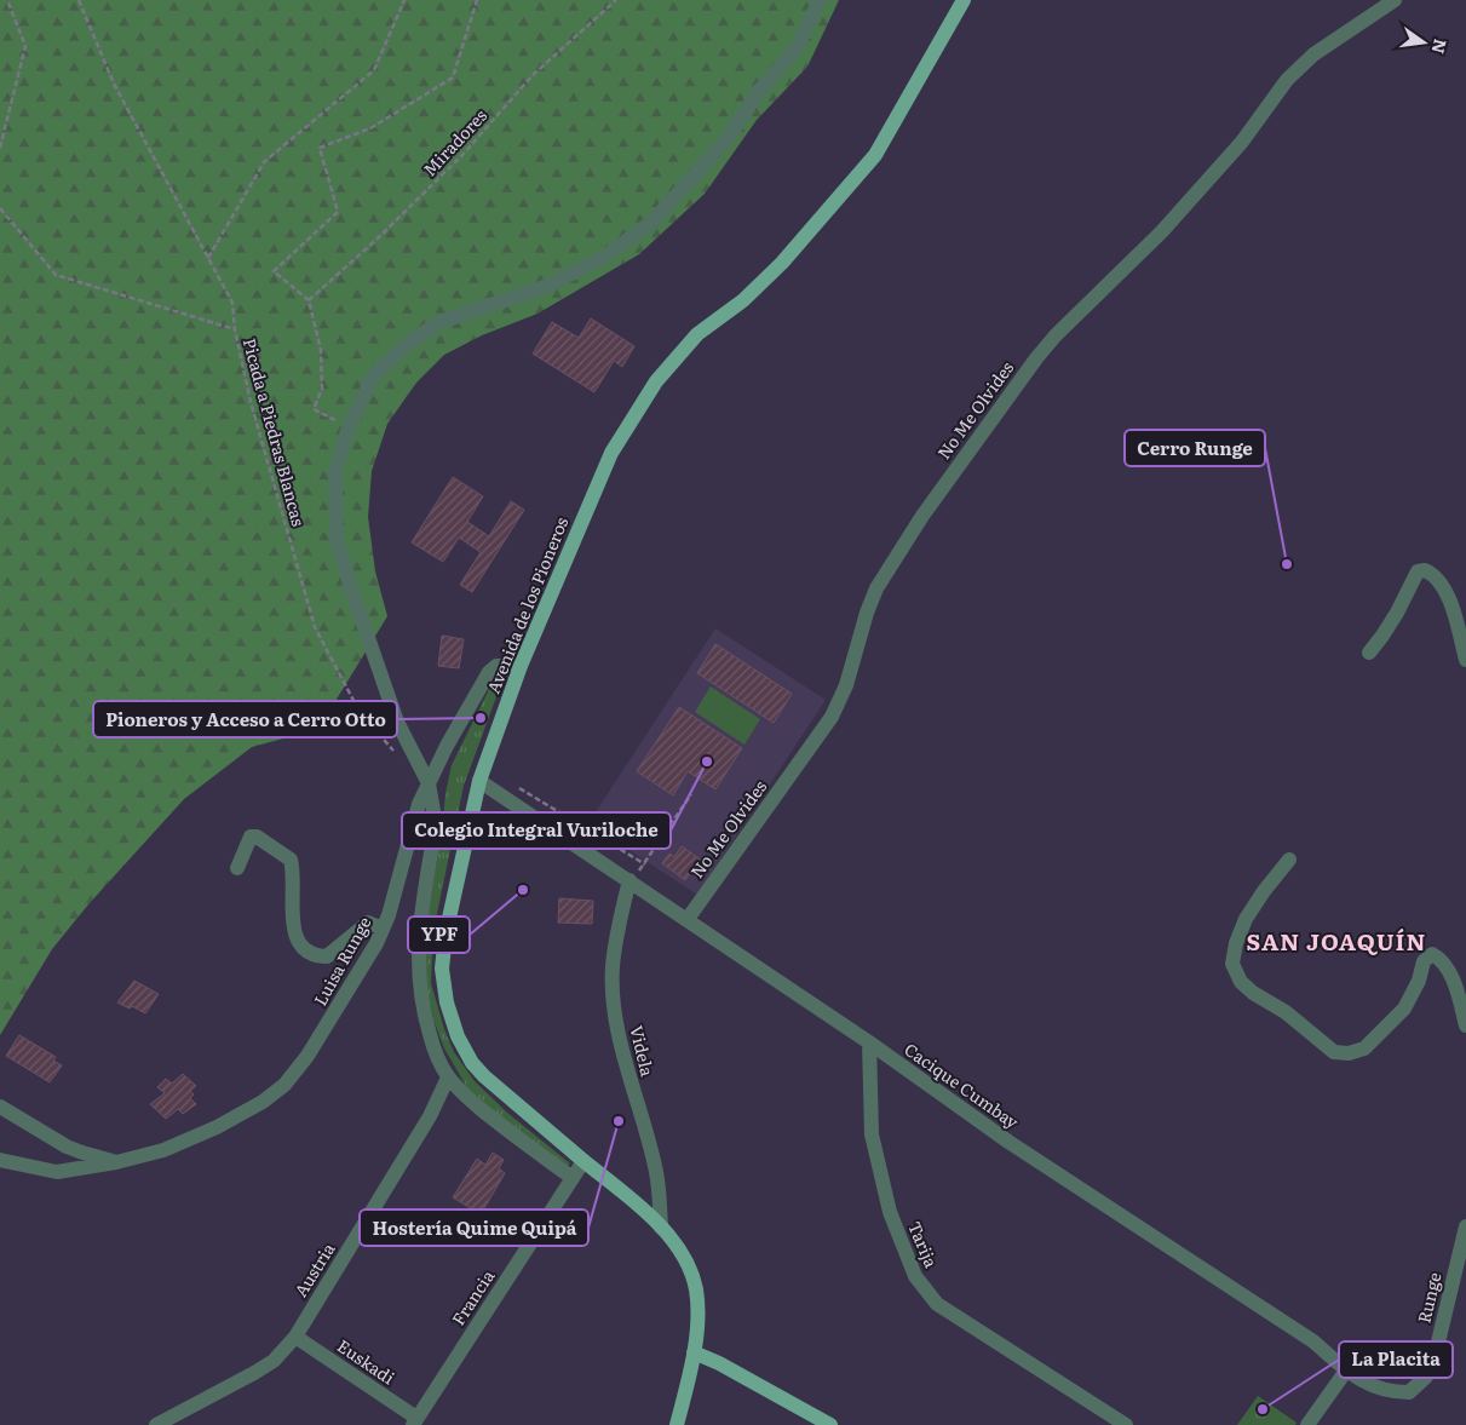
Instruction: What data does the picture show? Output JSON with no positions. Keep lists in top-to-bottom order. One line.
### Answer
{"streets":{"main road":["Avenida de los Pioneros"],"street":["No Me Olvides","Luisa Runge","Videla","Cacique Cumbay","Tarija","Austria","Francia","Runge","Euskadi"],"path":["Miradores","Picada a Piedras Blancas"]},"crossings":[["No Me Olvides","Cacique Cumbay"],["Avenida de los Pioneros","Luisa Runge"],["Avenida de los Pioneros","Videla"],["Avenida de los Pioneros","Cacique Cumbay"],["Avenida de los Pioneros","Francia"],["Videla","Cacique Cumbay"],["Cacique Cumbay","Tarija"],["Cacique Cumbay","Runge"],["Austria","Euskadi"],["Francia","Euskadi"]],"districts":["SAN JOAQUÍN"],"places":["Cerro Runge","Pioneros y Acceso a Cerro Otto","Colegio Integral Vuriloche","YPF","Hostería Quime Quipá","La Placita"],"north":"right"}
